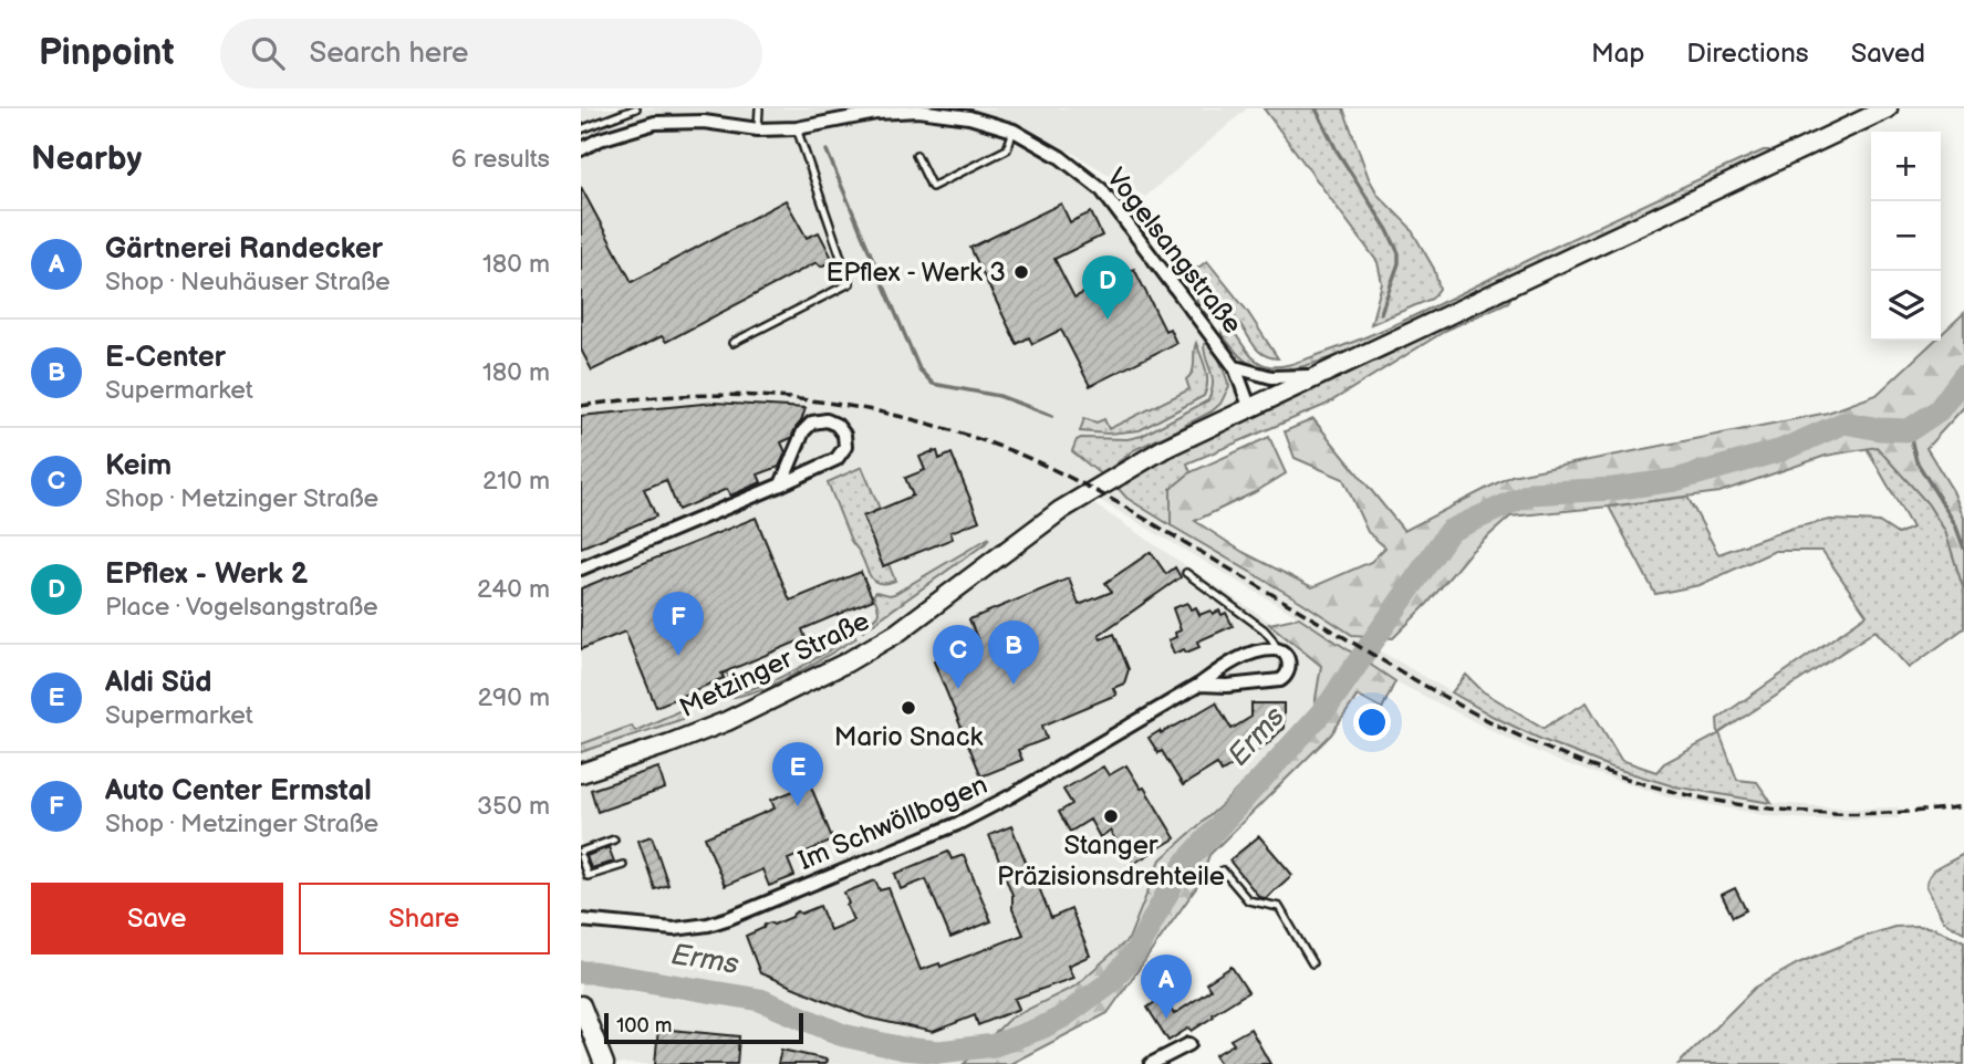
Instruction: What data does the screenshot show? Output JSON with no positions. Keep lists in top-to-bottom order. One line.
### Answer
{"streets":{"street":["Vogelsangstraße","Metzinger Straße","Im Schwöllbogen"]},"crossings":[["Vogelsangstraße","Metzinger Straße"]],"water":["Erms"],"places":["EPflex - Werk 3","Mario Snack","Stanger Präzisionsdrehteile"],"scale_bar":"100 m","page":{"header":"Pinpoint","search":"Search here","nav":["Map","Directions","Saved"],"heading":["Nearby","6 results"],"map_buttons":["+","−"],"list":[{"mark":"A","name":"Gärtnerei Randecker","note":"Shop · Neuhäuser Straße","value":"180 m"},{"mark":"B","name":"E-Center","note":"Supermarket","value":"180 m"},{"mark":"C","name":"Keim","note":"Shop · Metzinger Straße","value":"210 m"},{"mark":"D","name":"EPflex - Werk 2","note":"Place · Vogelsangstraße","value":"240 m"},{"mark":"E","name":"Aldi Süd","note":"Supermarket","value":"290 m"},{"mark":"F","name":"Auto Center Ermstal","note":"Shop · Metzinger Straße","value":"350 m"}],"pins":["D","F","B","C","E","A"],"buttons":["Save","Share"],"scale":"100 m"}}
